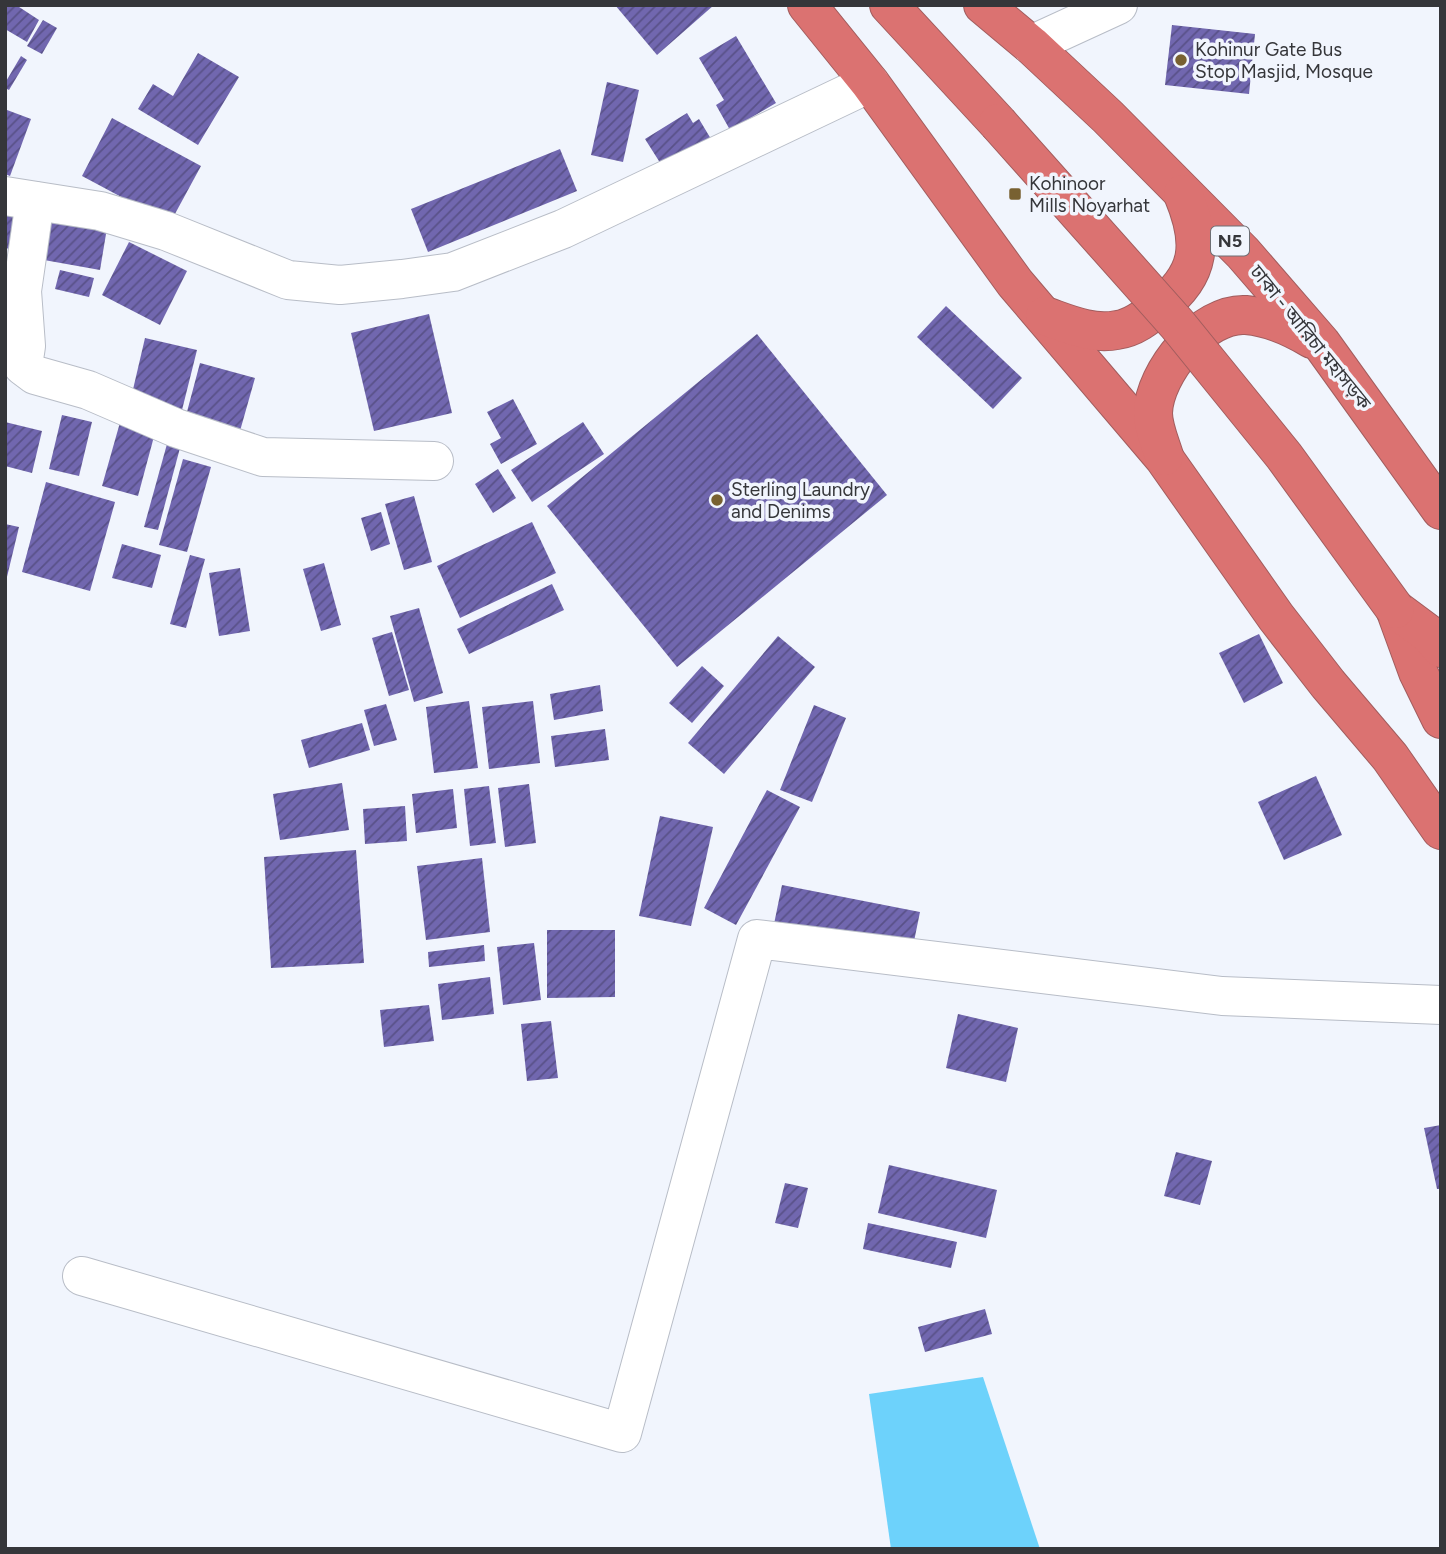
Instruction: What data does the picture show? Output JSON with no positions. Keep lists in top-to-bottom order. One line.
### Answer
{"streets":{"highway":["N5","ঢাকা - আরিচা মহাসড়ক"]},"places":{"other":["Kohinur Gate Bus Stop Masjid, Mosque","Sterling Laundry and Denims"],"transit":["Kohinoor Mills Noyarhat"]}}
